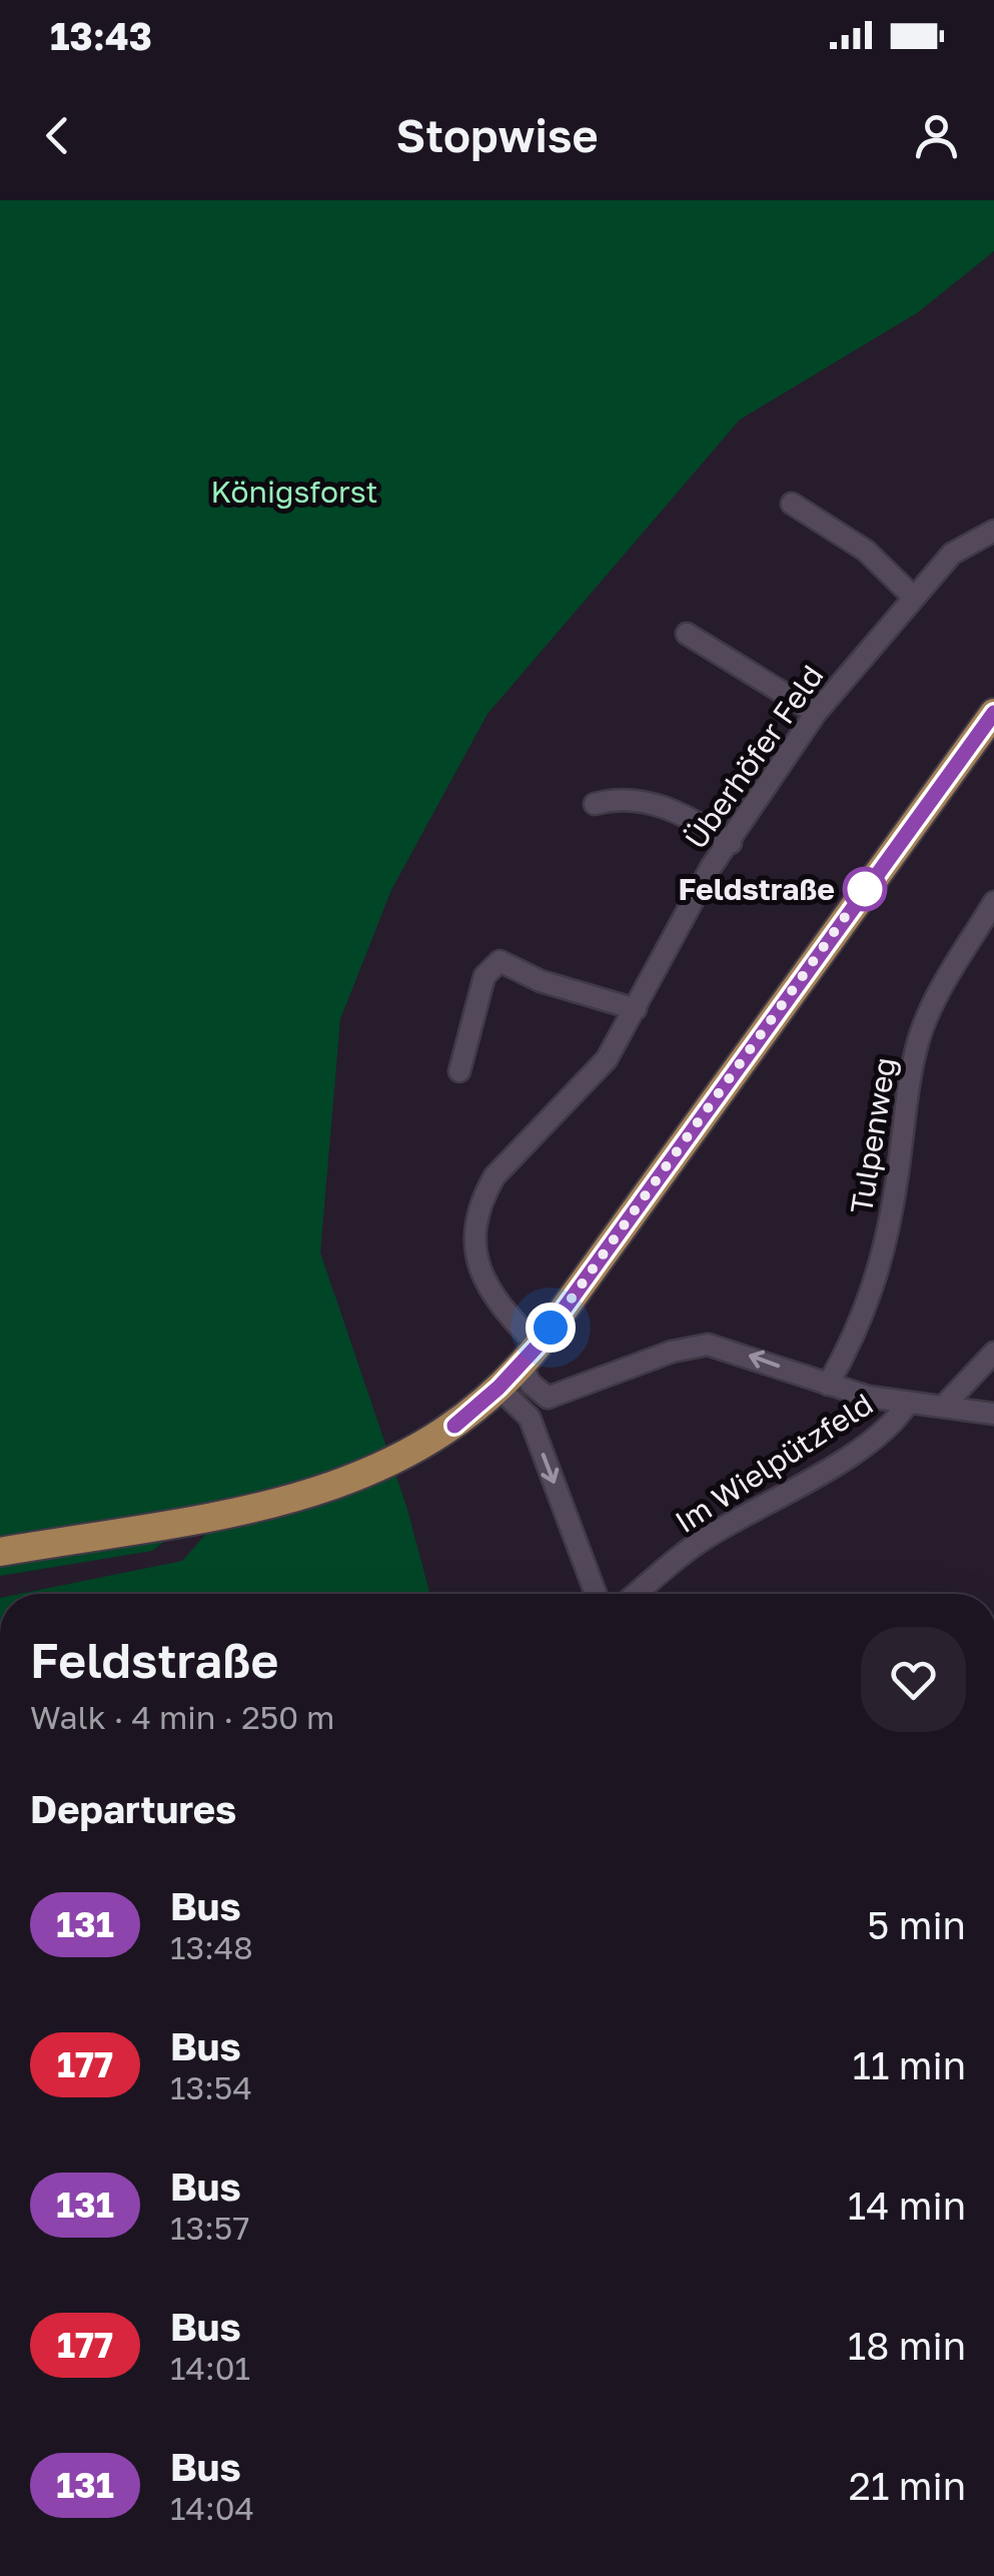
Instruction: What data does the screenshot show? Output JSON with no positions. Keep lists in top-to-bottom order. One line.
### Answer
{"streets":{"street":["Überhöfer Feld","Tulpenweg","Im Wielpützfeld"]},"parks":["Königsforst"],"places":["Feldstraße"],"lines":["bus line 131"],"page":{"status":"13:43","header":"Stopwise","heading":[["Feldstraße","Walk · 4 min · 250 m"],"Departures"],"list":[{"mark":"131","name":"Bus","note":"13:48","value":"5 min"},{"mark":"177","name":"Bus","note":"13:54","value":"11 min"},{"mark":"131","name":"Bus","note":"13:57","value":"14 min"},{"mark":"177","name":"Bus","note":"14:01","value":"18 min"},{"mark":"131","name":"Bus","note":"14:04","value":"21 min"}]}}
